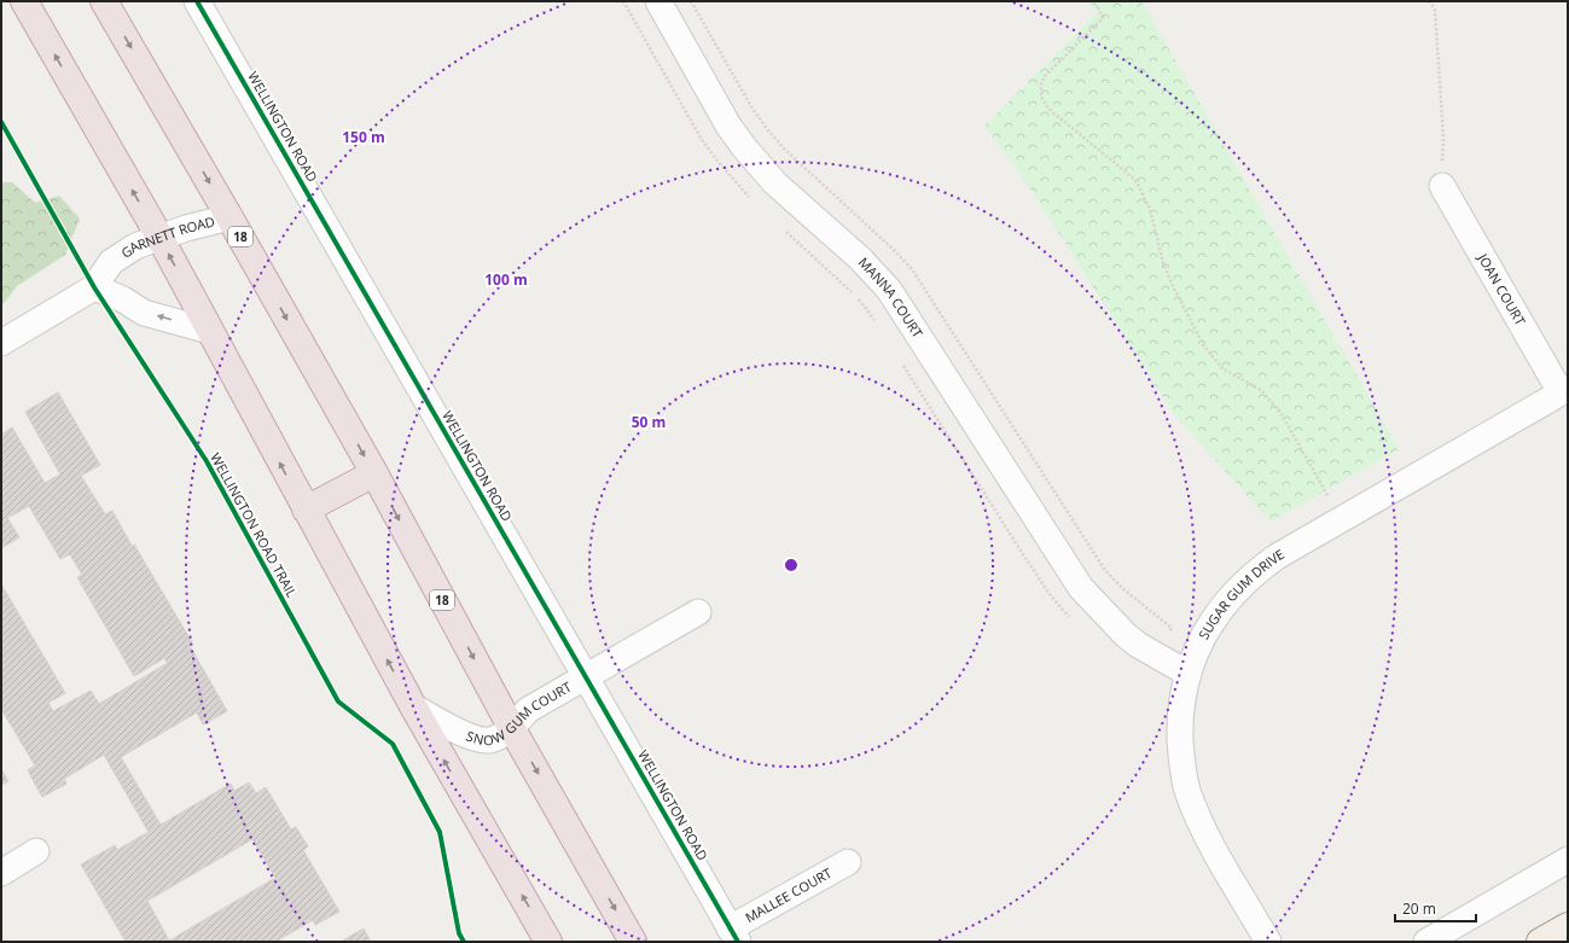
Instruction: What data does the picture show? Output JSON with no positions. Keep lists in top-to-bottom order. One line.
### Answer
{"streets":{"highway":["18"],"street":["WELLINGTON ROAD","GARNETT ROAD","JOAN COURT","MANNA COURT","SUGAR GUM DRIVE","SNOW GUM COURT","MALLEE COURT"],"cycle path":["WELLINGTON ROAD TRAIL"]},"crossings":[["WELLINGTON ROAD","SNOW GUM COURT"],["WELLINGTON ROAD","MALLEE COURT"],["18","GARNETT ROAD"],["18","SNOW GUM COURT"],["JOAN COURT","SUGAR GUM DRIVE"],["MANNA COURT","SUGAR GUM DRIVE"]],"scale_bar":"20 m","rings":["150 m","100 m","50 m"]}
